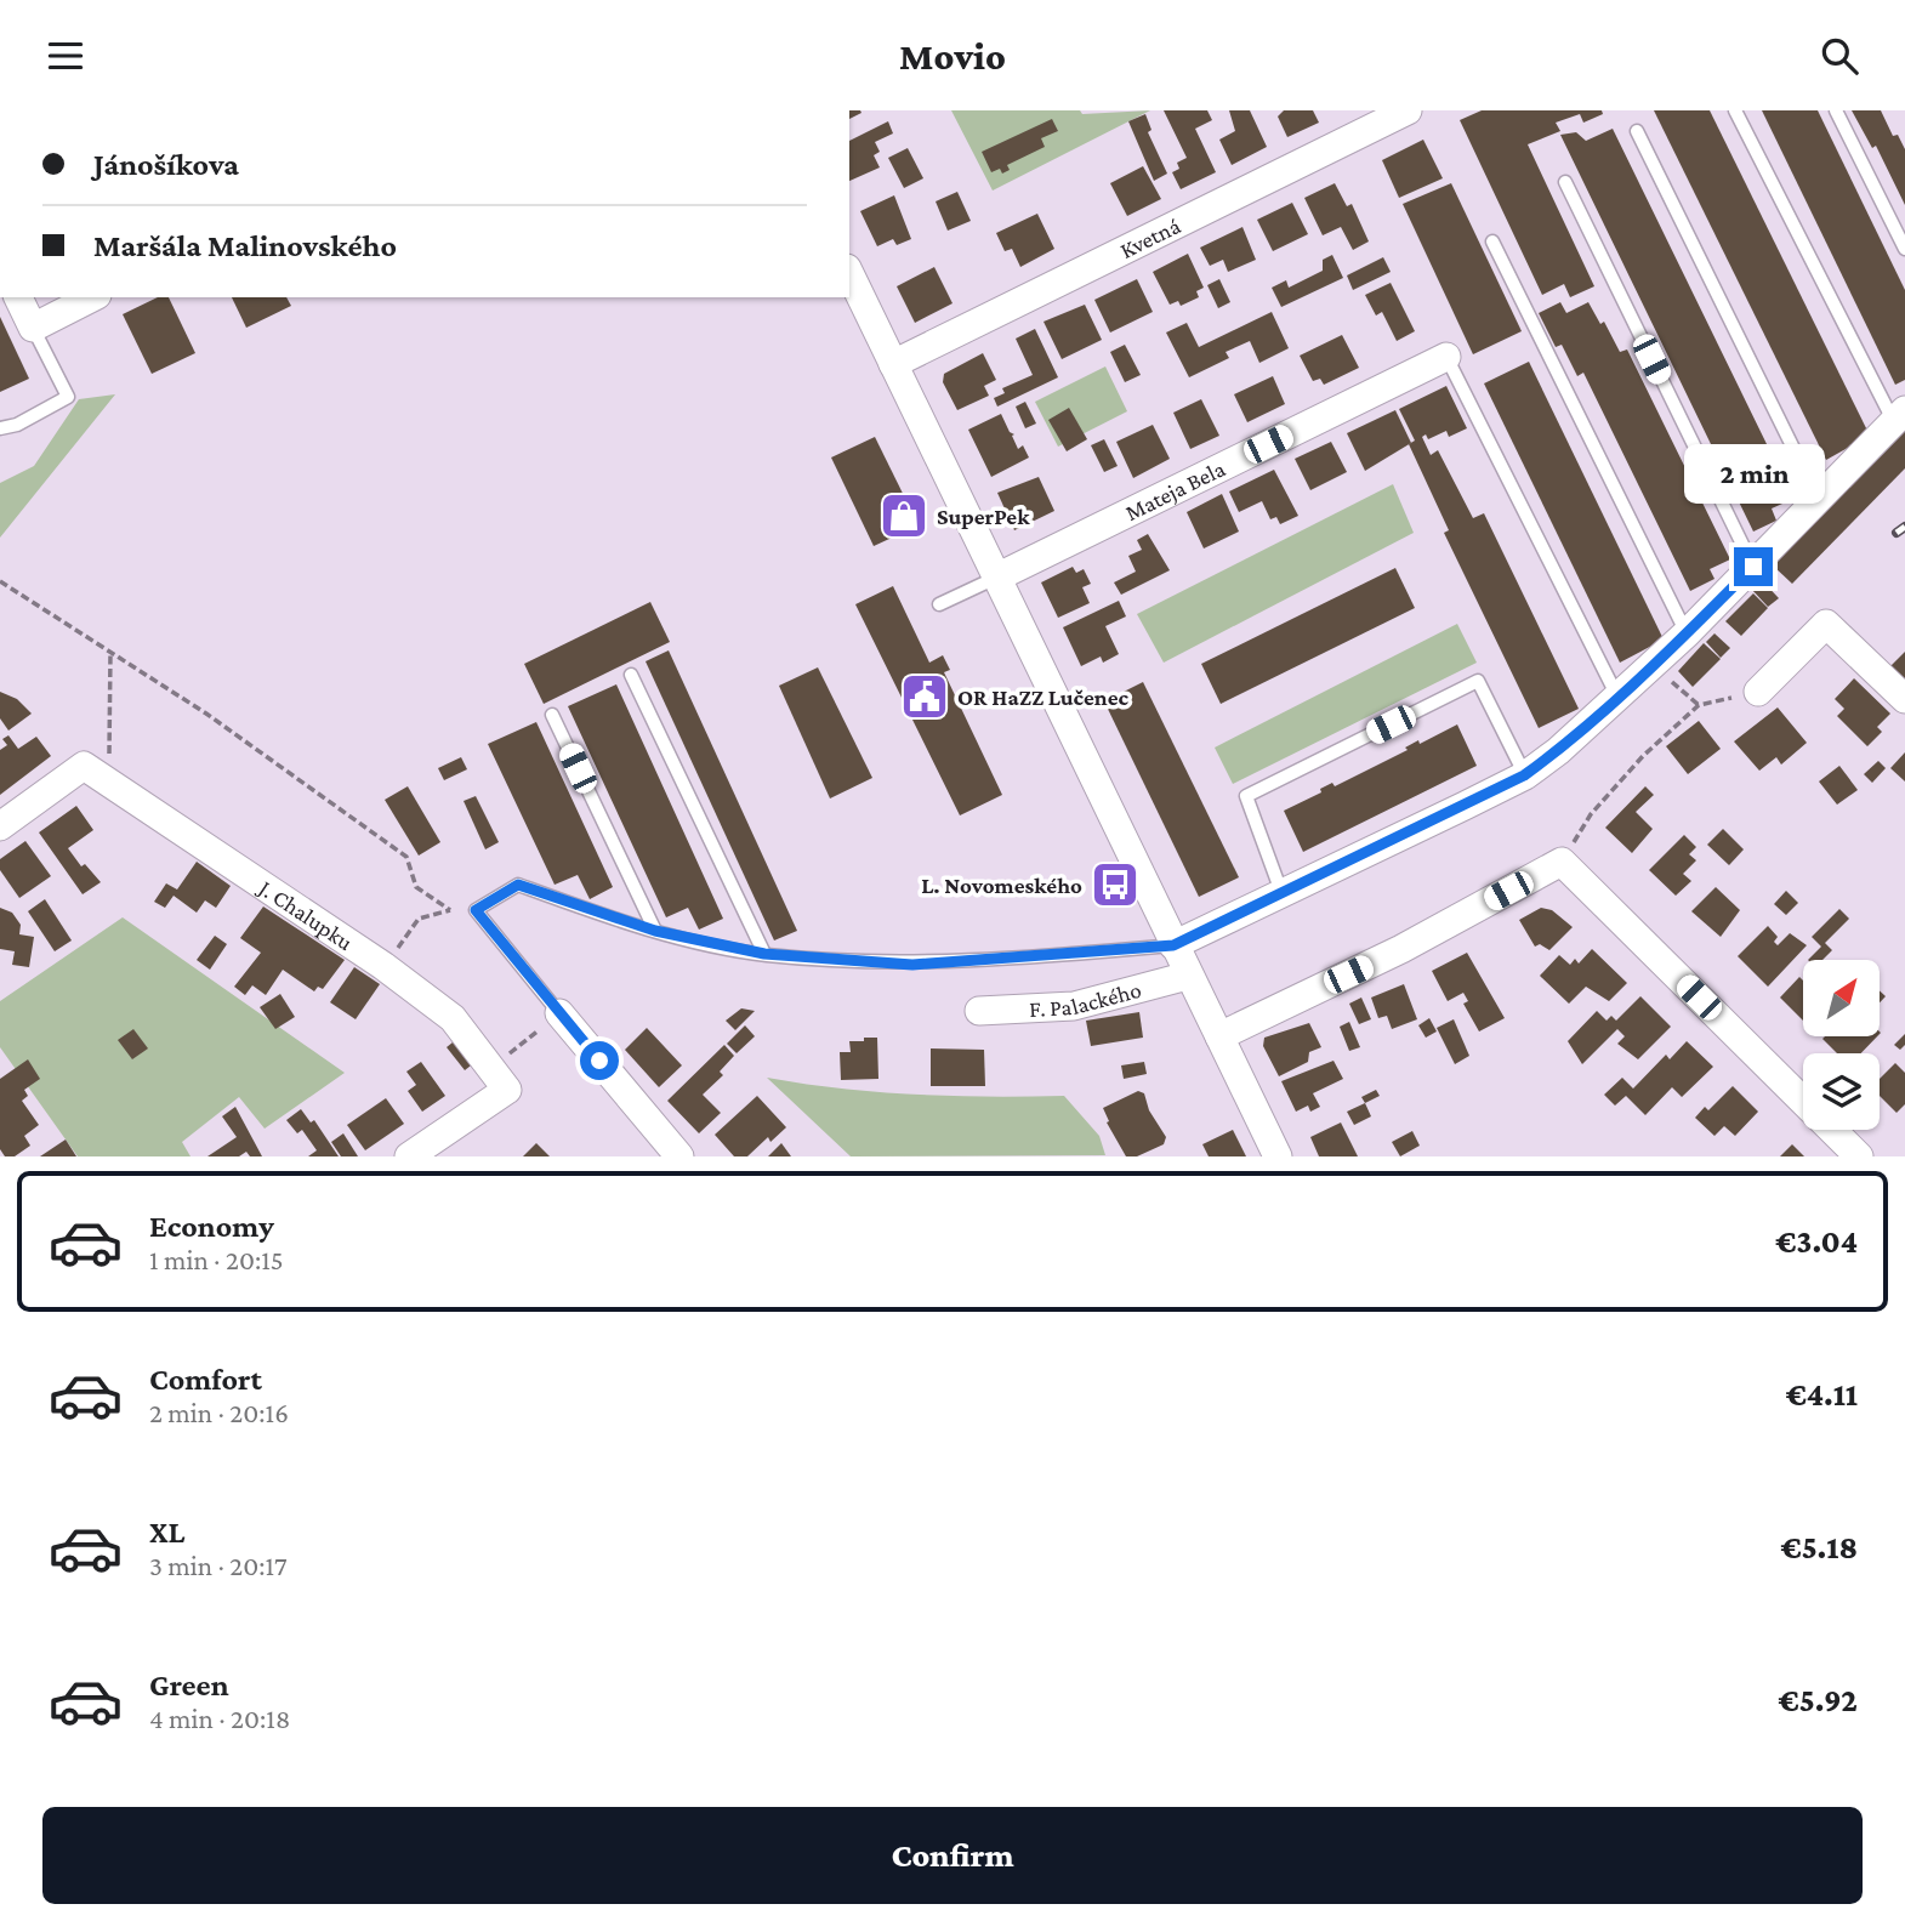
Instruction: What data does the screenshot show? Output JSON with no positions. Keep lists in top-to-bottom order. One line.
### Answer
{"streets":{"street":["Kvetná","Mateja Bela","J. Chalupku","F. Palackého"]},"places":{"shop":["SuperPek"],"public building":["OR HaZZ Lučenec"],"bus stop":["L. Novomeského"]},"north":"top right","page":{"header":"Movio","banner":["Jánošíkova","Maršála Malinovského"],"bubble":"2 min","list":[{"name":"Economy","note":"1 min · 20:15","value":"€3.04"},{"name":"Comfort","note":"2 min · 20:16","value":"€4.11"},{"name":"XL","note":"3 min · 20:17","value":"€5.18"},{"name":"Green","note":"4 min · 20:18","value":"€5.92"}],"buttons":"Confirm"}}
